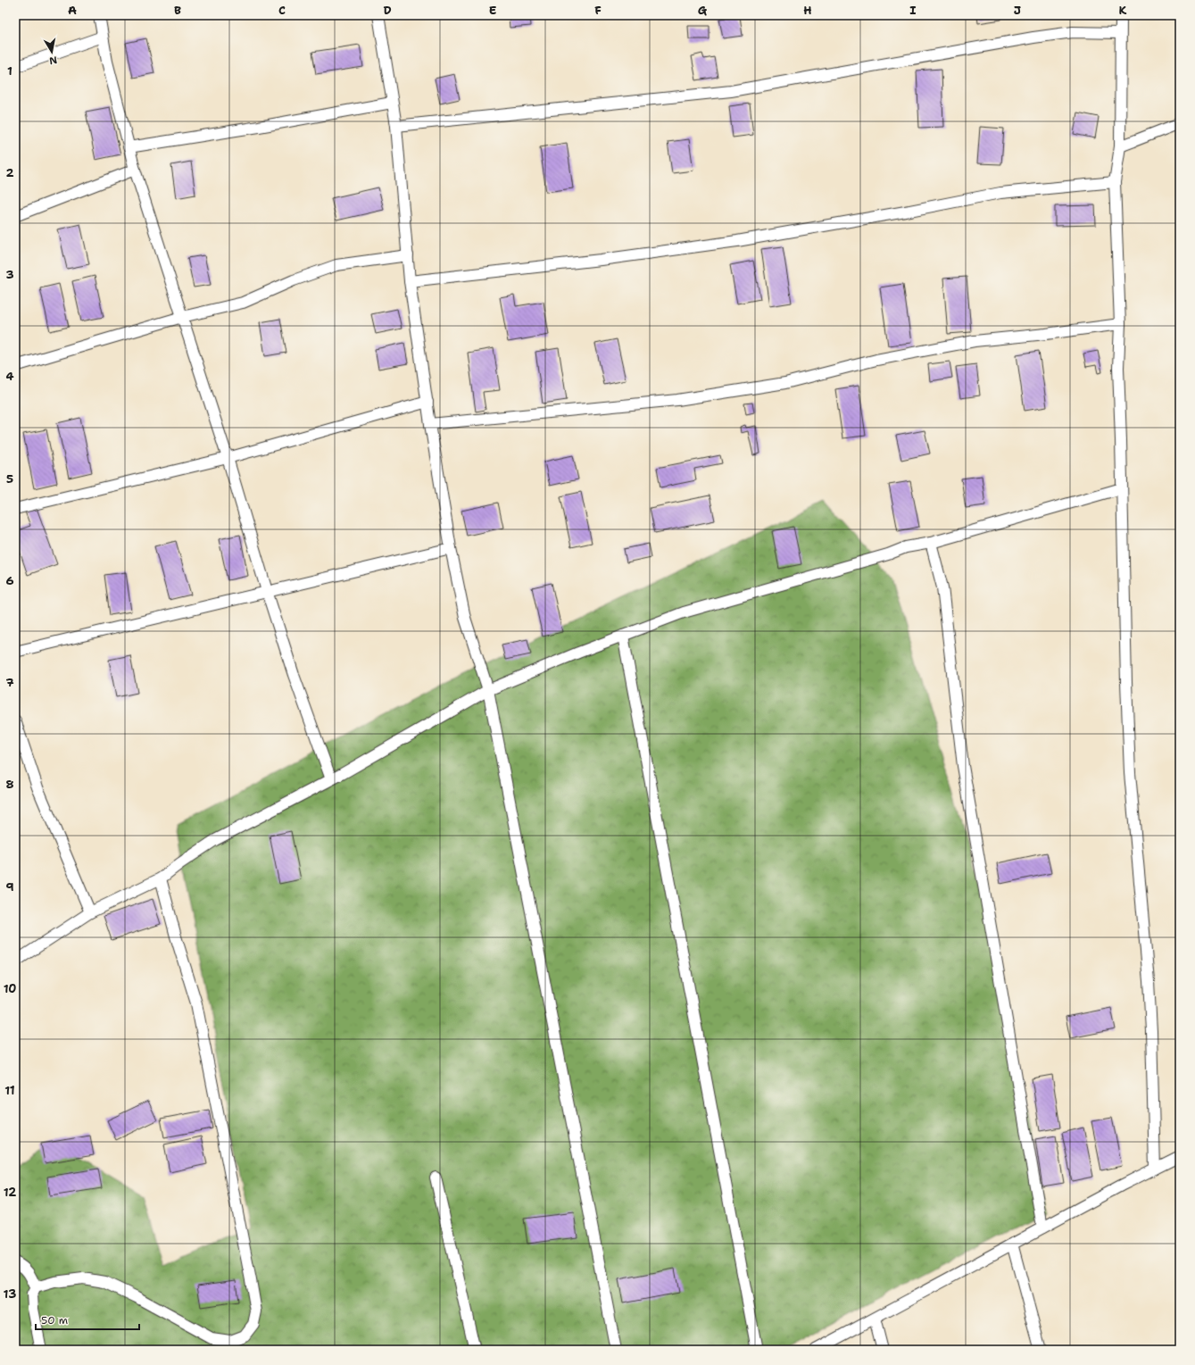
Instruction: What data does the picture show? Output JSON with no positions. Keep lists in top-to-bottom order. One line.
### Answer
{"scale_bar":"50 m","north":"bottom","grid":{"columns":["A","B","C","D","E","F","G","H","I","J","K"],"rows":["1","2","3","4","5","6","7","8","9","10","11","12","13"]}}
